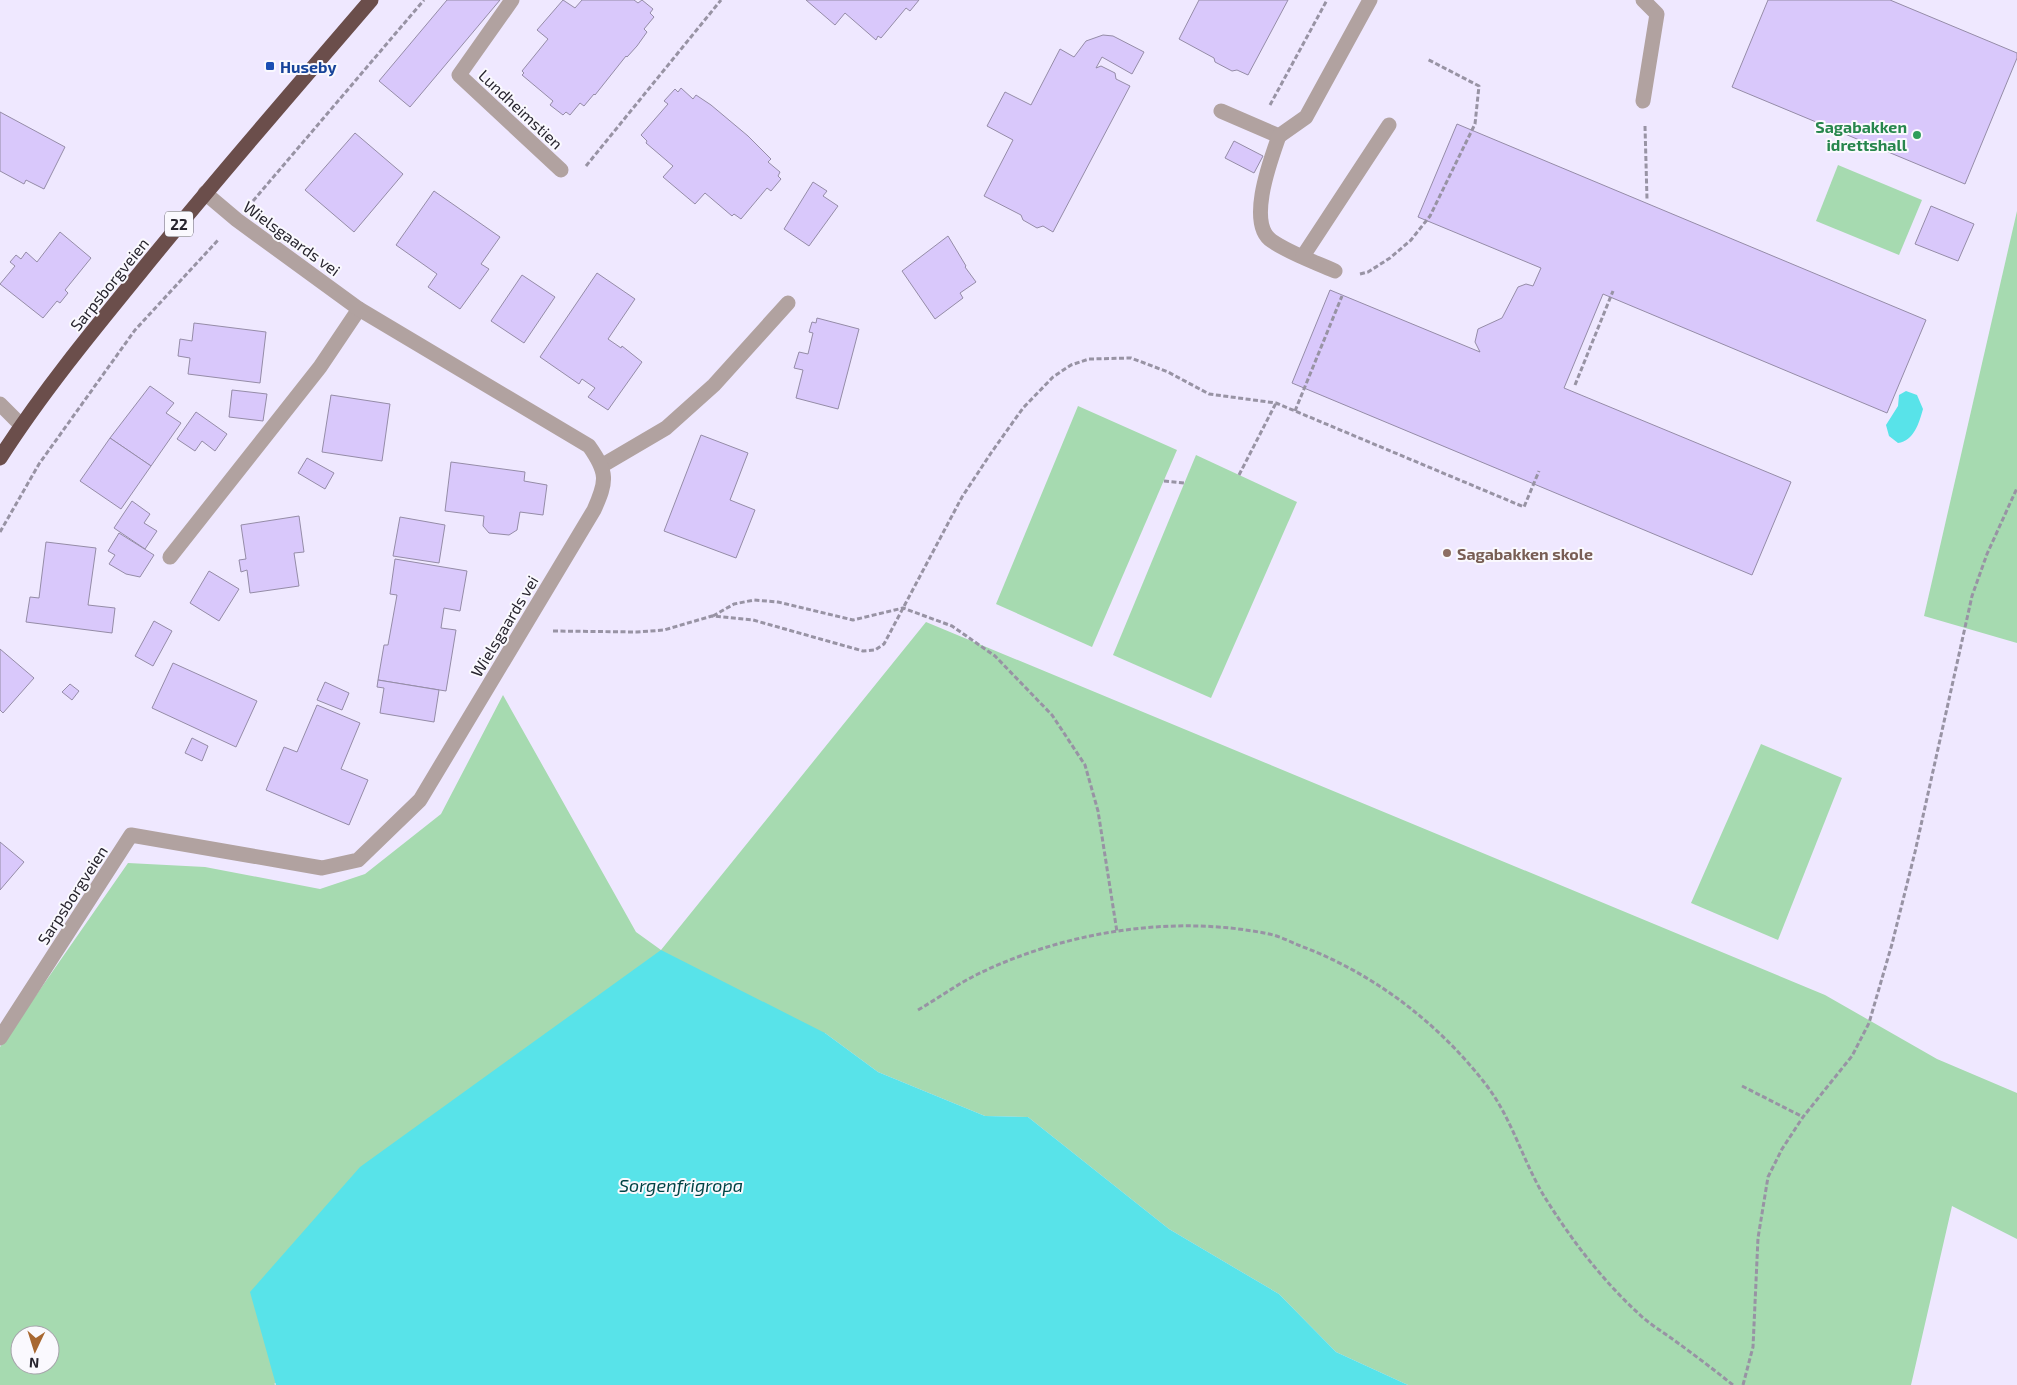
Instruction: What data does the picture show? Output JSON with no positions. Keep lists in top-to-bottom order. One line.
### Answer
{"streets":{"highway":["22","Sarpsborgveien"],"street":["Lundheimstien","Wielsgaards vei"]},"crossings":[["Wielsgaards vei","Sarpsborgveien"]],"water":["Sorgenfrigropa"],"places":{"transit":["Huseby"],"other":["Sagabakken idrettshall","Sagabakken skole"]},"north":"bottom"}
